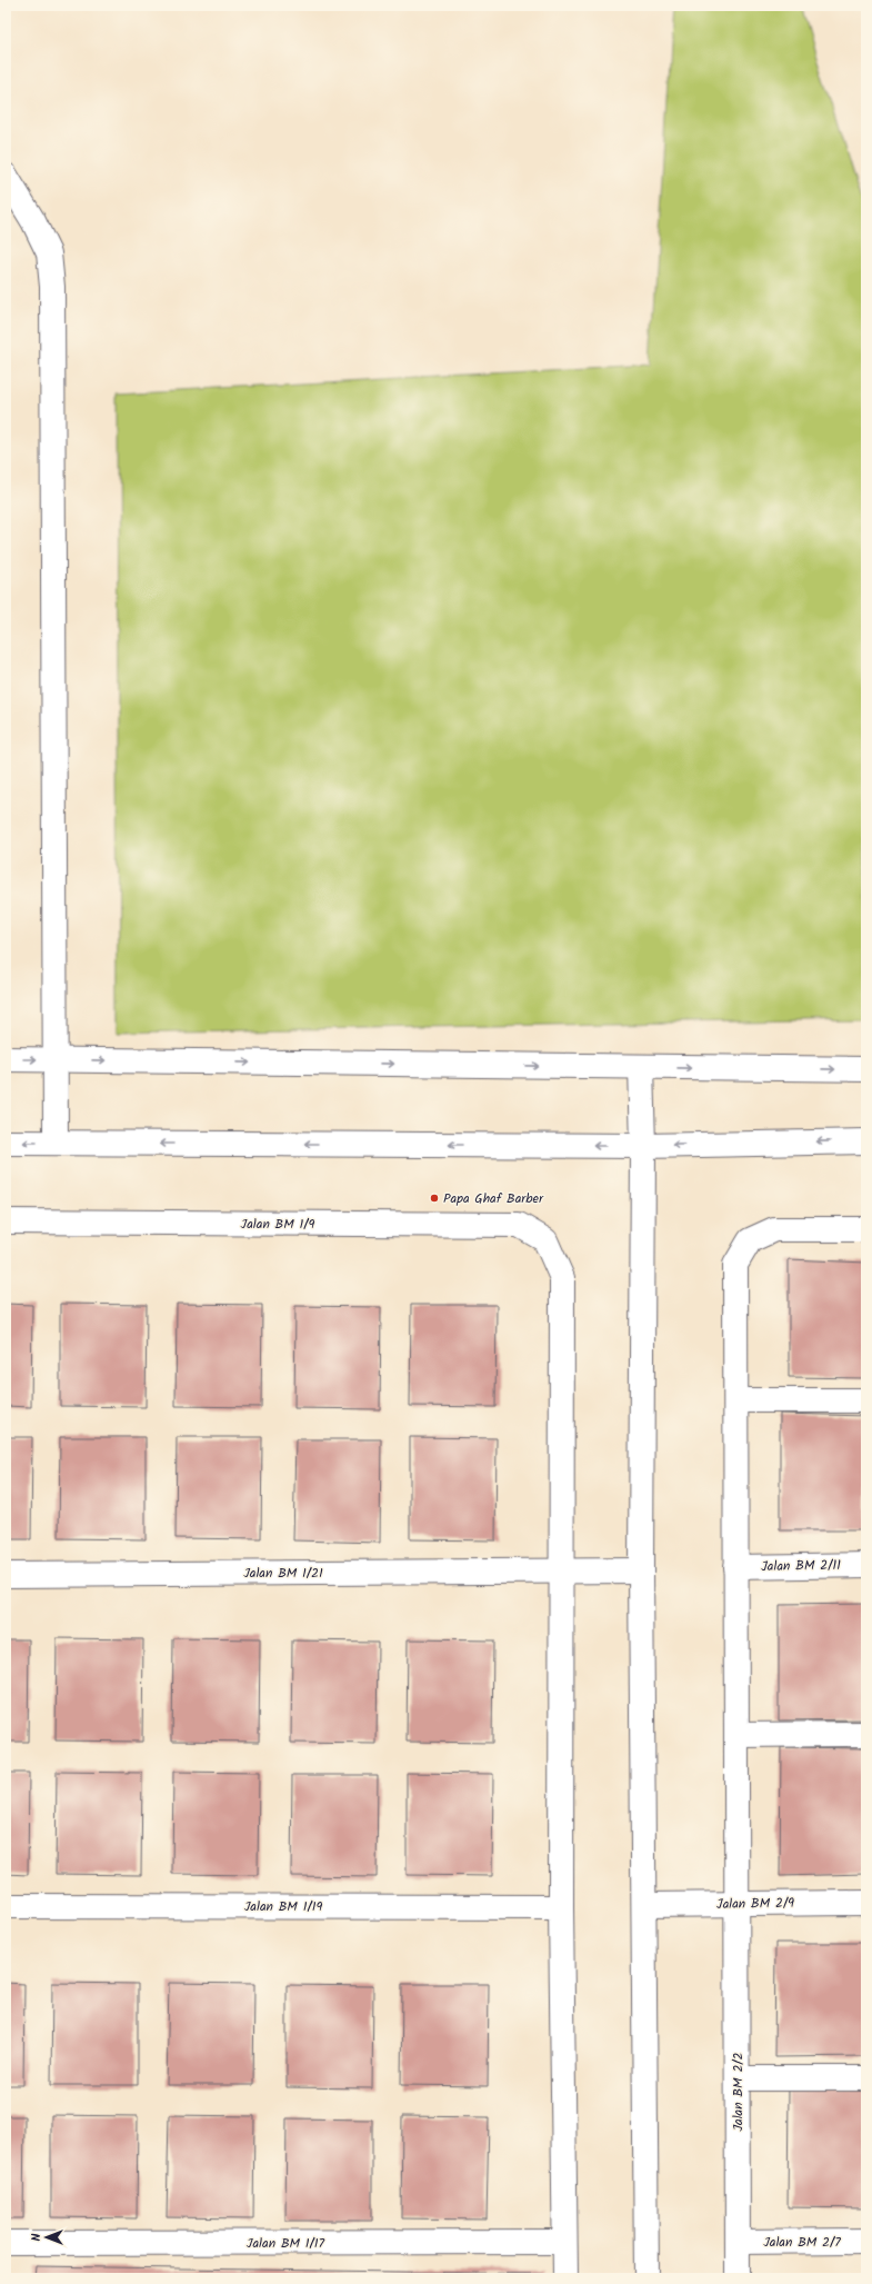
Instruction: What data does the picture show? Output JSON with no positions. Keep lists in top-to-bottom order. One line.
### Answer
{"streets":{"street":["Jalan BM 1/9","Jalan BM 2/11","Jalan BM 1/21","Jalan BM 2/9","Jalan BM 1/19","Jalan BM 2/2","Jalan BM 2/7","Jalan BM 1/17"]},"crossings":[["Jalan BM 1/9","Jalan BM 1/21"],["Jalan BM 2/11","Jalan BM 2/2"],["Jalan BM 2/9","Jalan BM 2/2"],["Jalan BM 2/2","Jalan BM 2/7"]],"places":["Papa Ghaf Barber"],"north":"left"}
